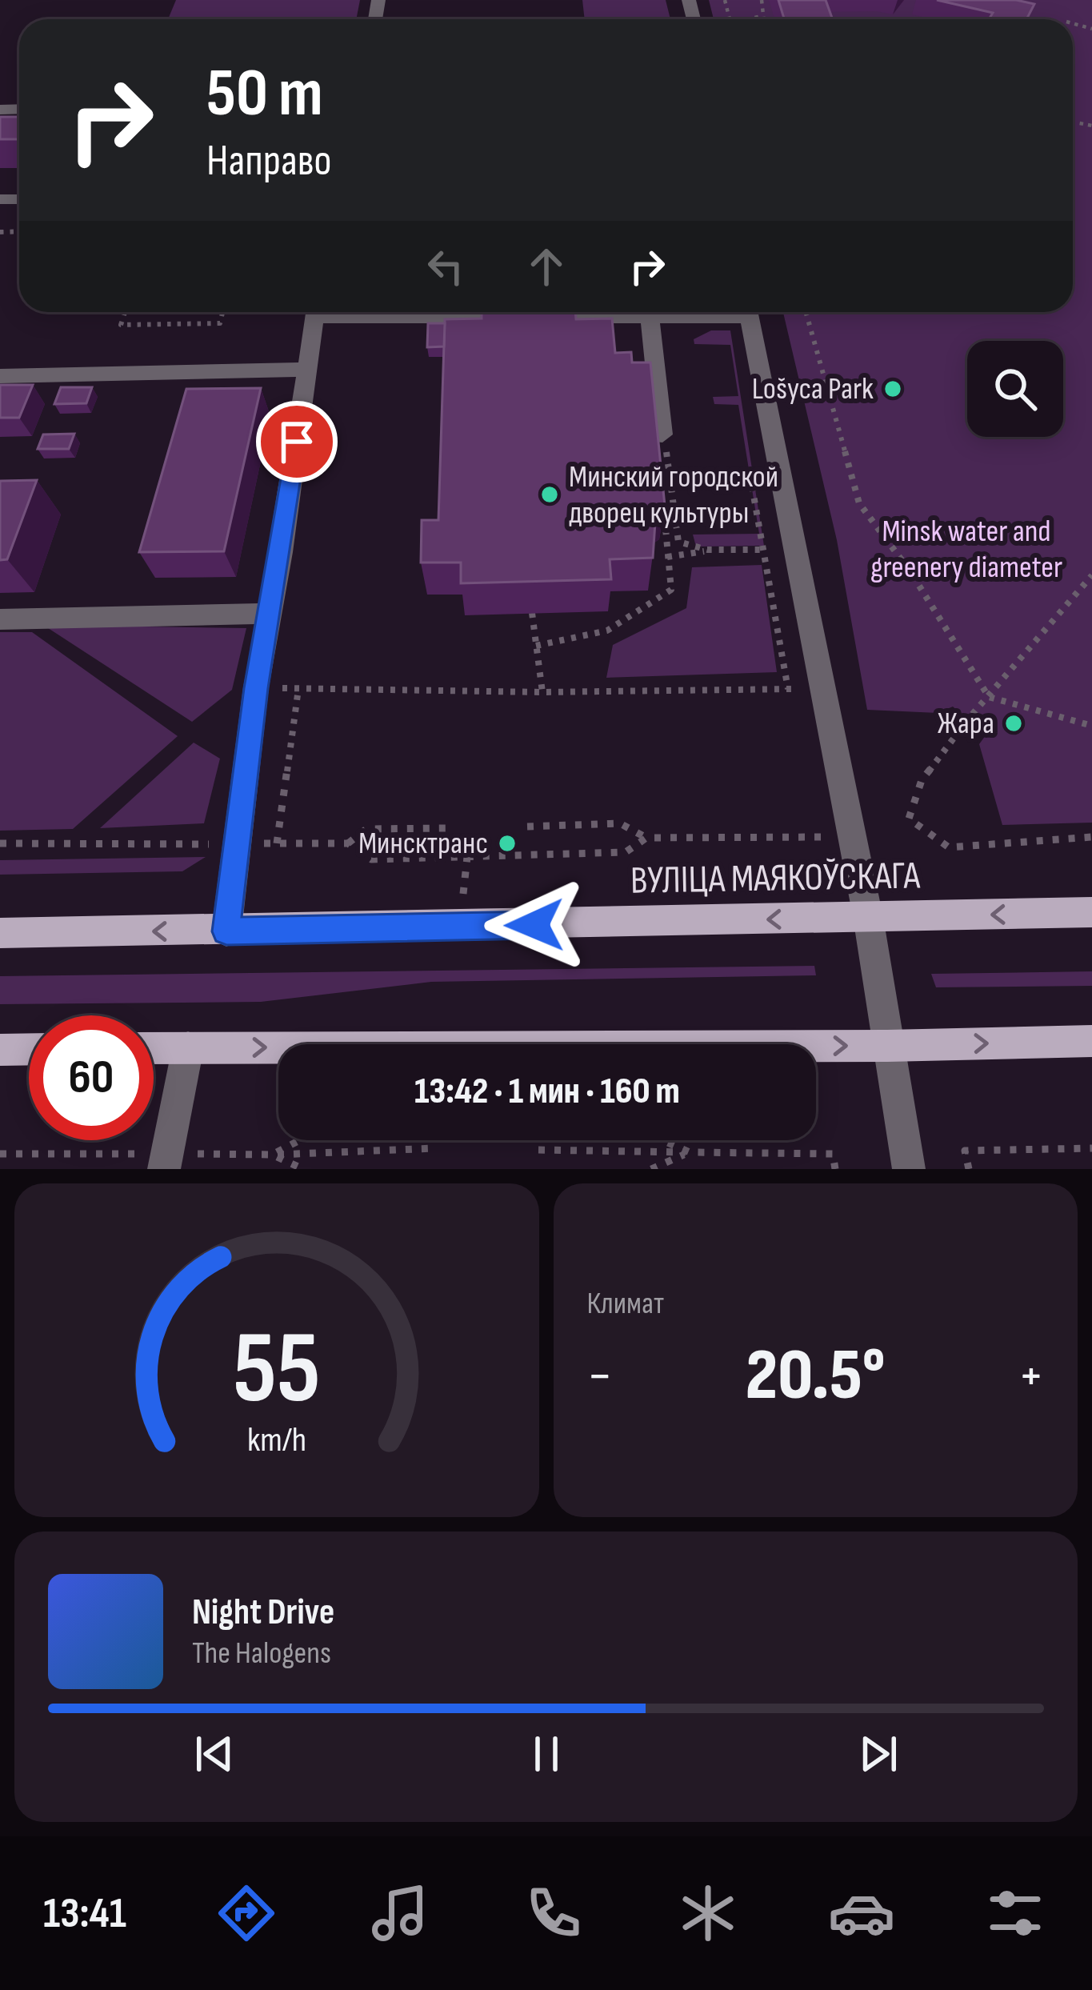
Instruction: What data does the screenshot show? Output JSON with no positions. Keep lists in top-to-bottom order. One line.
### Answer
{"streets":{"main road":["ВУЛІЦА МАЯКОЎСКАГА"]},"parks":["Minsk water and greenery diameter"],"places":["Lošyca Park","Минский городской дворец культуры","Жара","Минсктранс"],"page":{"turn":["50 m","Направо"],"limit":"60","trip":"13:42 · 1 мин · 160 m","tile":"Климат","heat":["−","20.5°","+"],"song":["Night Drive","The Halogens"],"tabs":"13:41","gauge":["55","km/h"]}}
